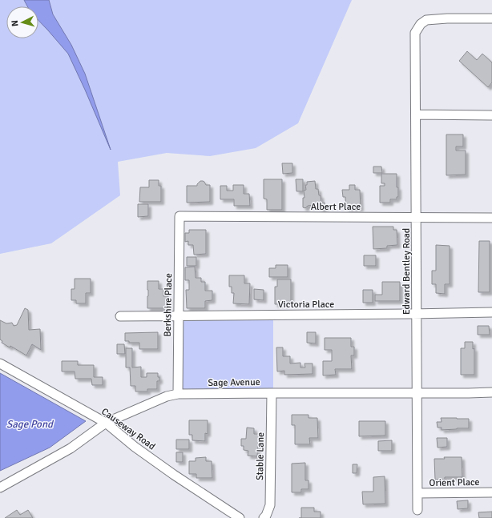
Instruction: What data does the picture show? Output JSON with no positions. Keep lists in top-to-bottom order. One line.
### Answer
{"streets":{"street":["Albert Place","Edward Bentley Road","Victoria Place","Berkshire Place","Sage Avenue","Causeway Road","Stable Lane","Orient Place"]},"crossings":[["Albert Place","Edward Bentley Road"],["Albert Place","Berkshire Place"],["Edward Bentley Road","Victoria Place"],["Edward Bentley Road","Sage Avenue"],["Edward Bentley Road","Orient Place"],["Victoria Place","Berkshire Place"],["Berkshire Place","Sage Avenue"],["Sage Avenue","Causeway Road"],["Sage Avenue","Stable Lane"]],"water":["Sage Pond"],"north":"left"}
